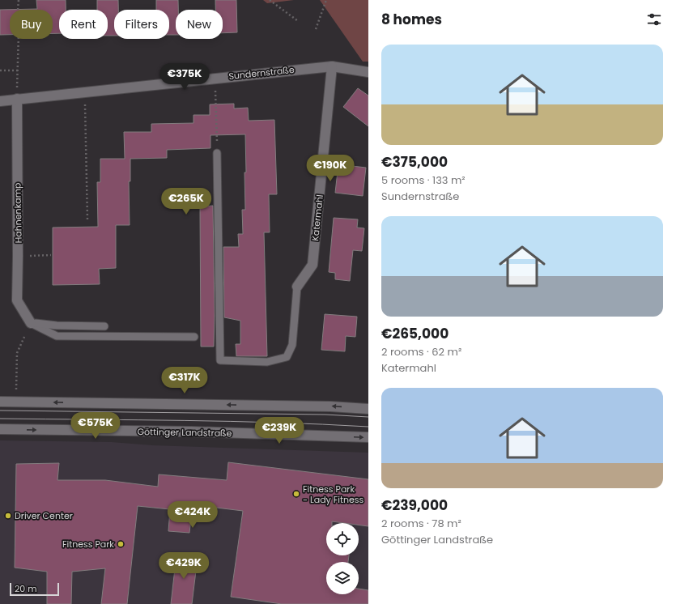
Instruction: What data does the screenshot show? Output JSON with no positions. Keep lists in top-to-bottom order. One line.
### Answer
{"streets":{"street":["Sundernstraße","Hahnenkamp","Katermahl","Göttinger Landstraße"]},"crossings":[["Sundernstraße","Hahnenkamp"],["Sundernstraße","Katermahl"]],"places":["Fitness Park - Lady Fitness","Driver Center","Fitness Park"],"scale_bar":"20 m","page":{"heading":"8 homes","chip":["Buy","Rent","Filters","New"],"list":[{"name":"€375,000","note":"5 rooms · 133 m² · Sundernstraße"},{"name":"€265,000","note":"2 rooms · 62 m² · Katermahl"},{"name":"€239,000","note":"2 rooms · 78 m² · Göttinger Landstraße"}],"price":["€375K","€190K","€265K","€317K","€575K","€239K","€424K","€429K"],"scale":"20 m"}}
